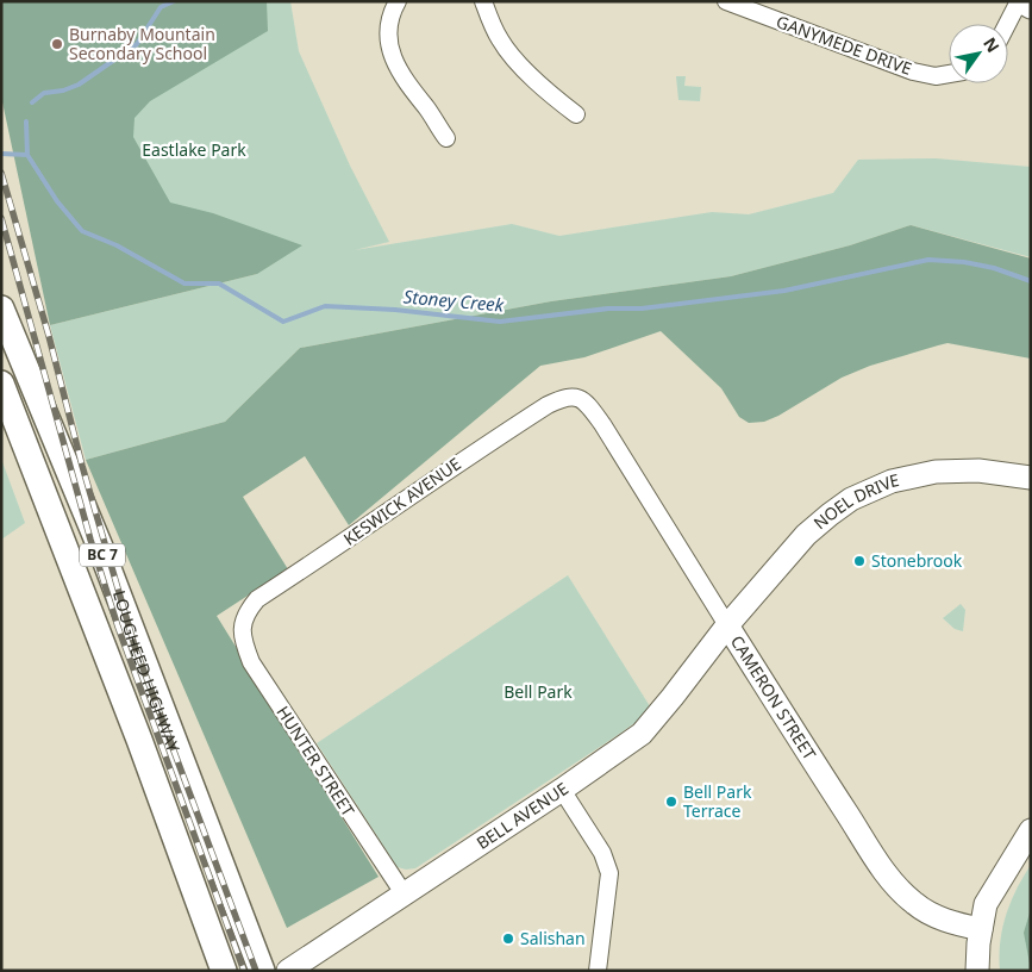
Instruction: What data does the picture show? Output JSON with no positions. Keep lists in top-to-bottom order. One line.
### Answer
{"streets":{"main road":["BC 7","LOUGHEED HIGHWAY"],"street":["GANYMEDE DRIVE","KESWICK AVENUE","NOEL DRIVE","CAMERON STREET","HUNTER STREET","BELL AVENUE"]},"crossings":[["KESWICK AVENUE","CAMERON STREET"],["KESWICK AVENUE","HUNTER STREET"],["NOEL DRIVE","CAMERON STREET"],["NOEL DRIVE","BELL AVENUE"],["CAMERON STREET","BELL AVENUE"],["HUNTER STREET","BELL AVENUE"]],"water":["Stoney Creek"],"parks":["Eastlake Park","Bell Park"],"places":["Burnaby Mountain Secondary School","Stonebrook","Bell Park Terrace","Salishan"],"north":"top right"}
